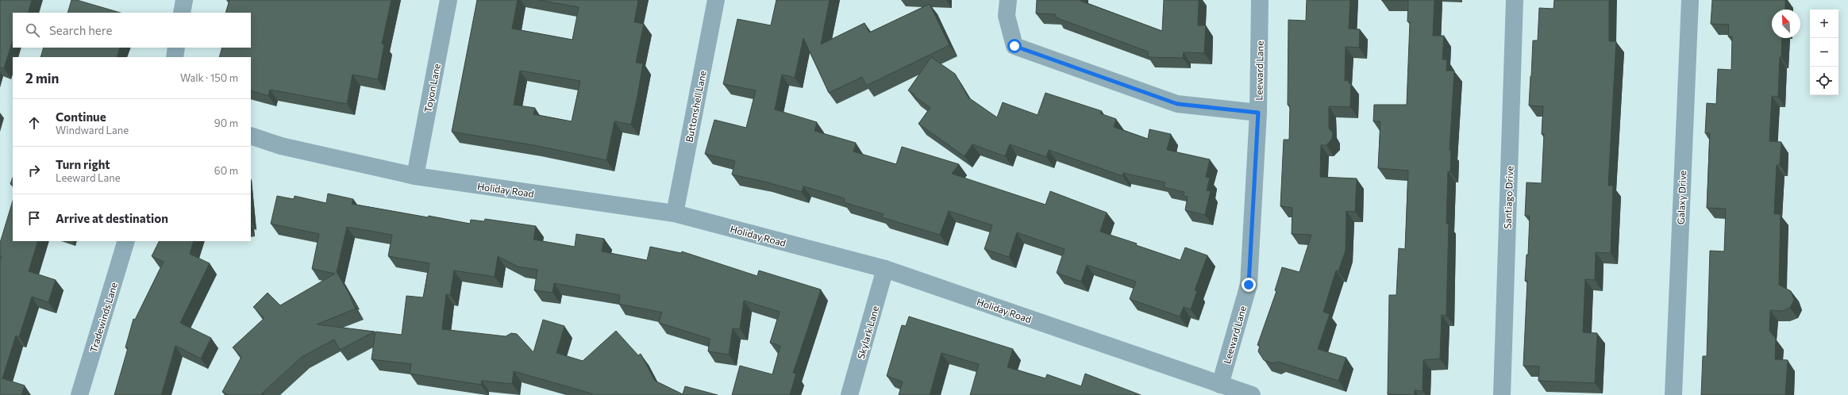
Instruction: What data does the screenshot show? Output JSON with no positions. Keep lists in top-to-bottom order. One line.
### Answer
{"streets":{"street":["Leeward Lane","Toyon Lane","Buttonshell Lane","Holiday Road","Santiago Drive","Galaxy Drive","Tradewinds Lane","Skylark Lane"]},"crossings":[["Leeward Lane","Holiday Road"],["Toyon Lane","Holiday Road"],["Buttonshell Lane","Holiday Road"],["Holiday Road","Skylark Lane"]],"north":"top left","page":{"map_buttons":["+","−"],"search":"Search here","heading":["2 min","Walk · 150 m"],"list":[["Continue","Windward Lane","90 m"],["Turn right","Leeward Lane","60 m"],"Arrive at destination"]}}
